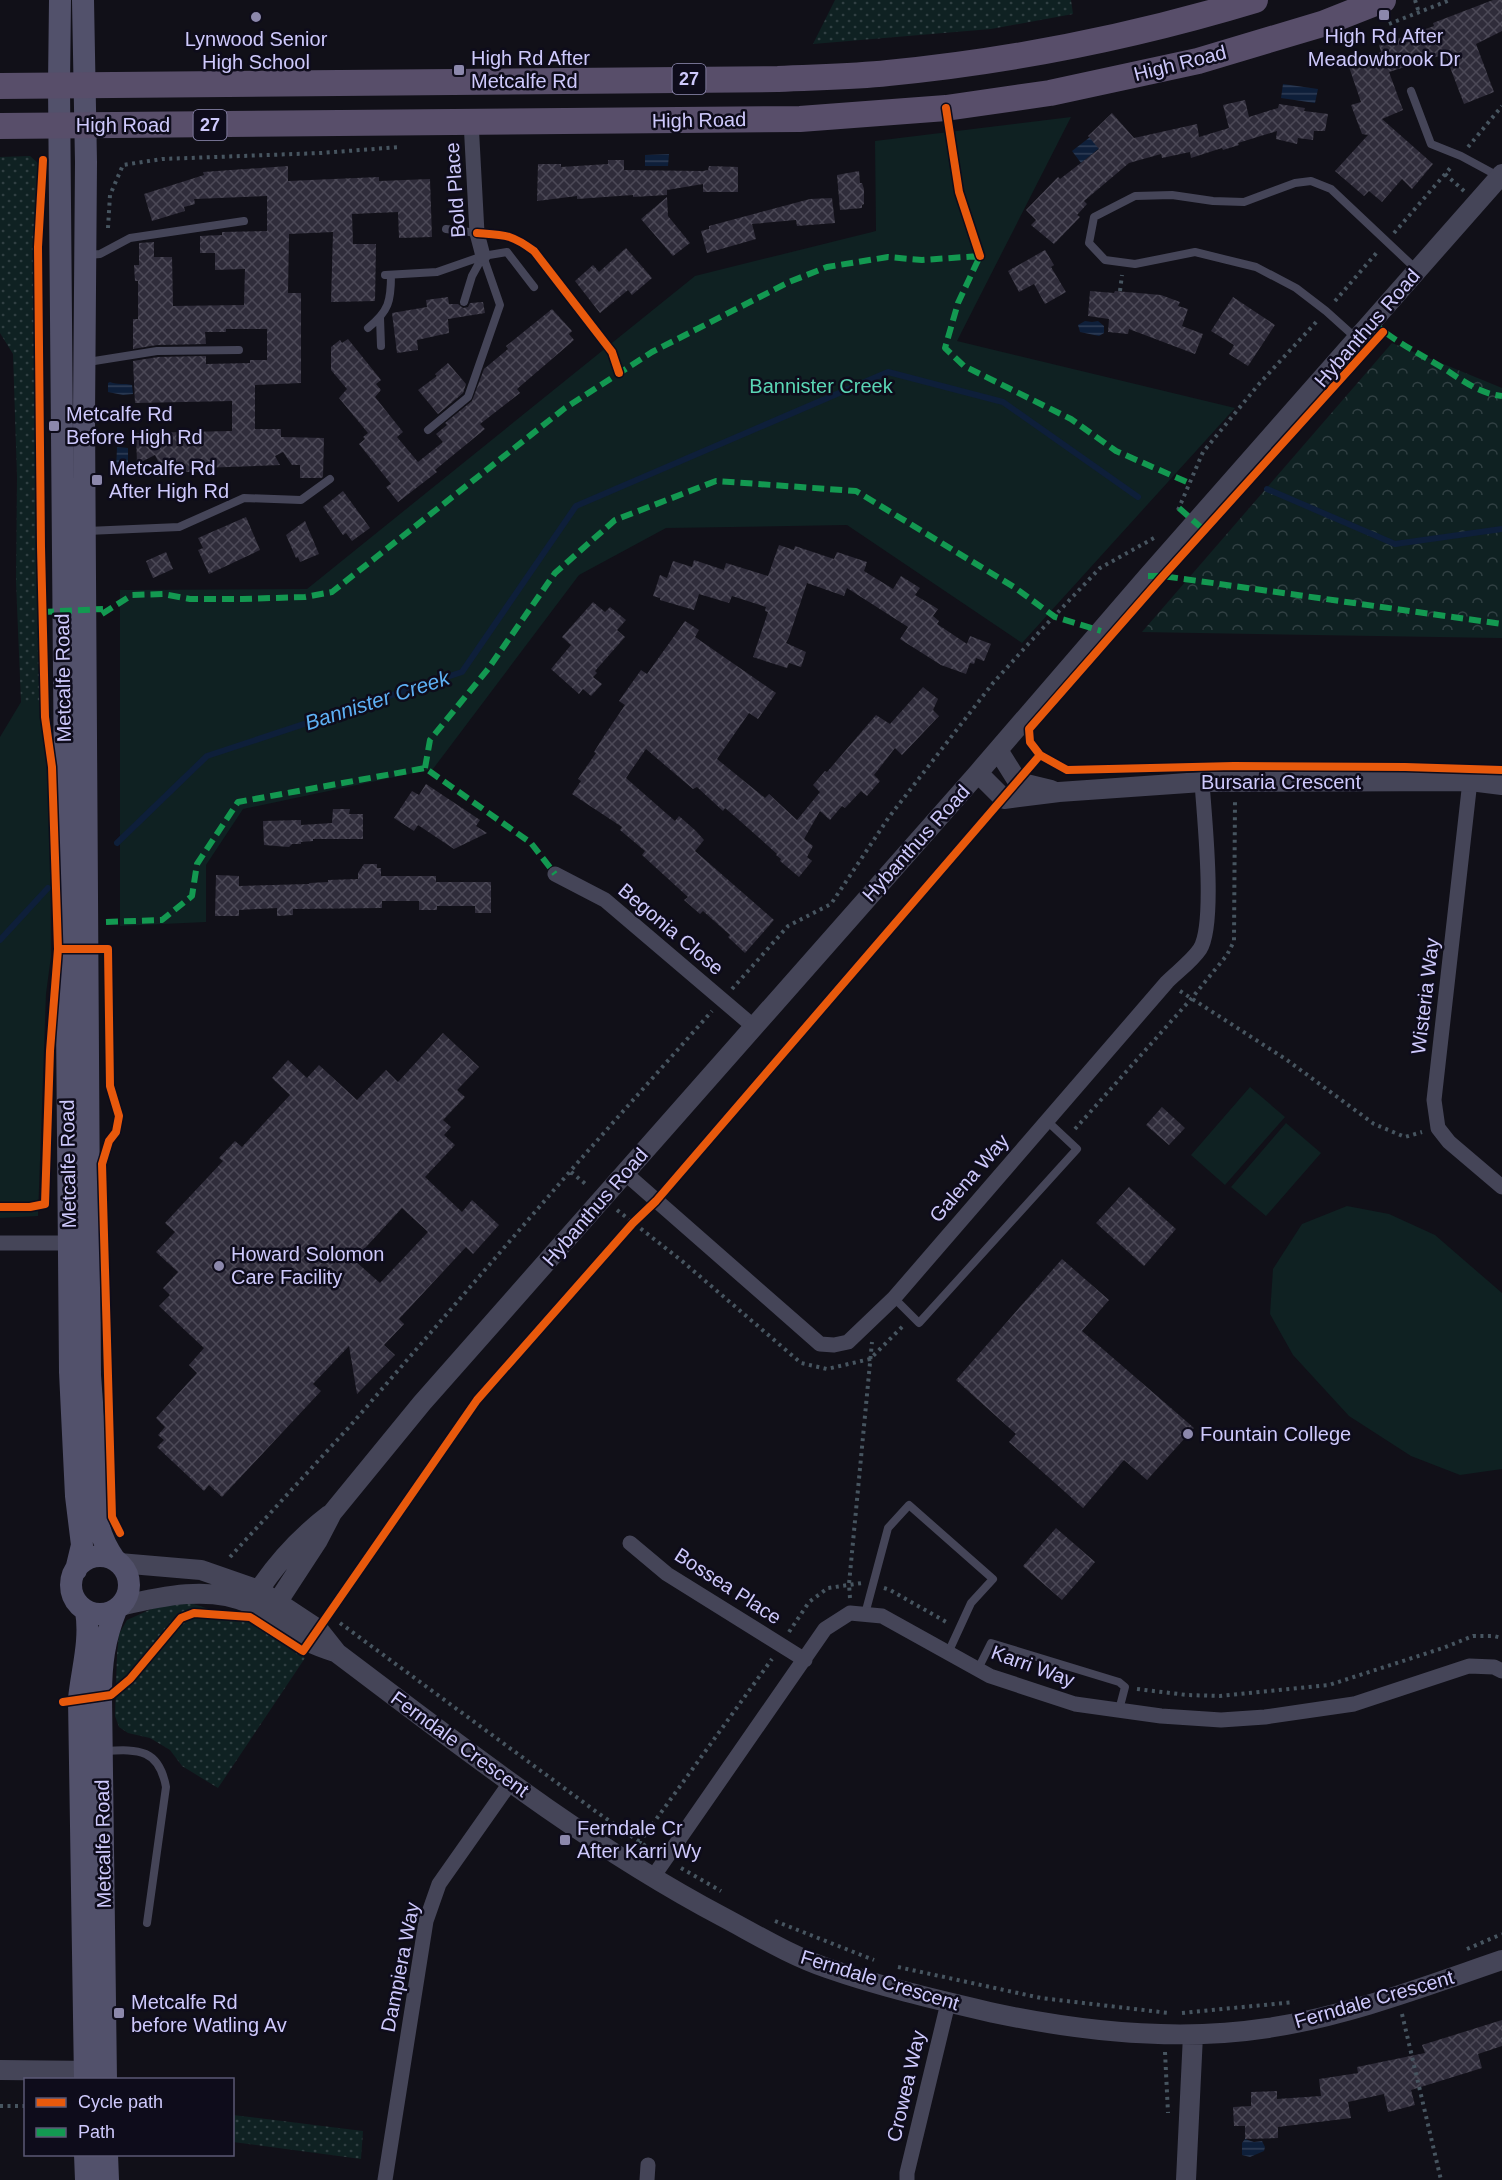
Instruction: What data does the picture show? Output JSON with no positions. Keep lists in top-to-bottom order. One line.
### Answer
{"streets":{"main road":["High Road","27","Metcalfe Road"],"street":["Bold Place","Hybanthus Road","Bursaria Crescent","Begonia Close","Wisteria Way","Galena Way","Bossea Place","Karri Way","Ferndale Crescent","Dampiera Way","Crowea Way"]},"crossings":[["High Road","Bold Place"],["High Road","Metcalfe Road"],["Hybanthus Road","Bursaria Crescent"],["Hybanthus Road","Begonia Close"],["Hybanthus Road","Galena Way"],["Hybanthus Road","Ferndale Crescent"],["Metcalfe Road","Ferndale Crescent"],["Bursaria Crescent","Wisteria Way"],["Bursaria Crescent","Galena Way"],["Ferndale Crescent","Dampiera Way"],["Ferndale Crescent","Crowea Way"]],"water":["Bannister Creek"],"parks":["Bannister Creek"],"places":{"transit":["High Rd After Meadowbrook Dr","High Rd After Metcalfe Rd","Metcalfe Rd Before High Rd","Metcalfe Rd After High Rd","Ferndale Cr After Karri Wy","Metcalfe Rd before Watling Av"],"other":["Lynwood Senior High School","Howard Solomon Care Facility","Fountain College"]},"legend":["Cycle path","Path"]}
